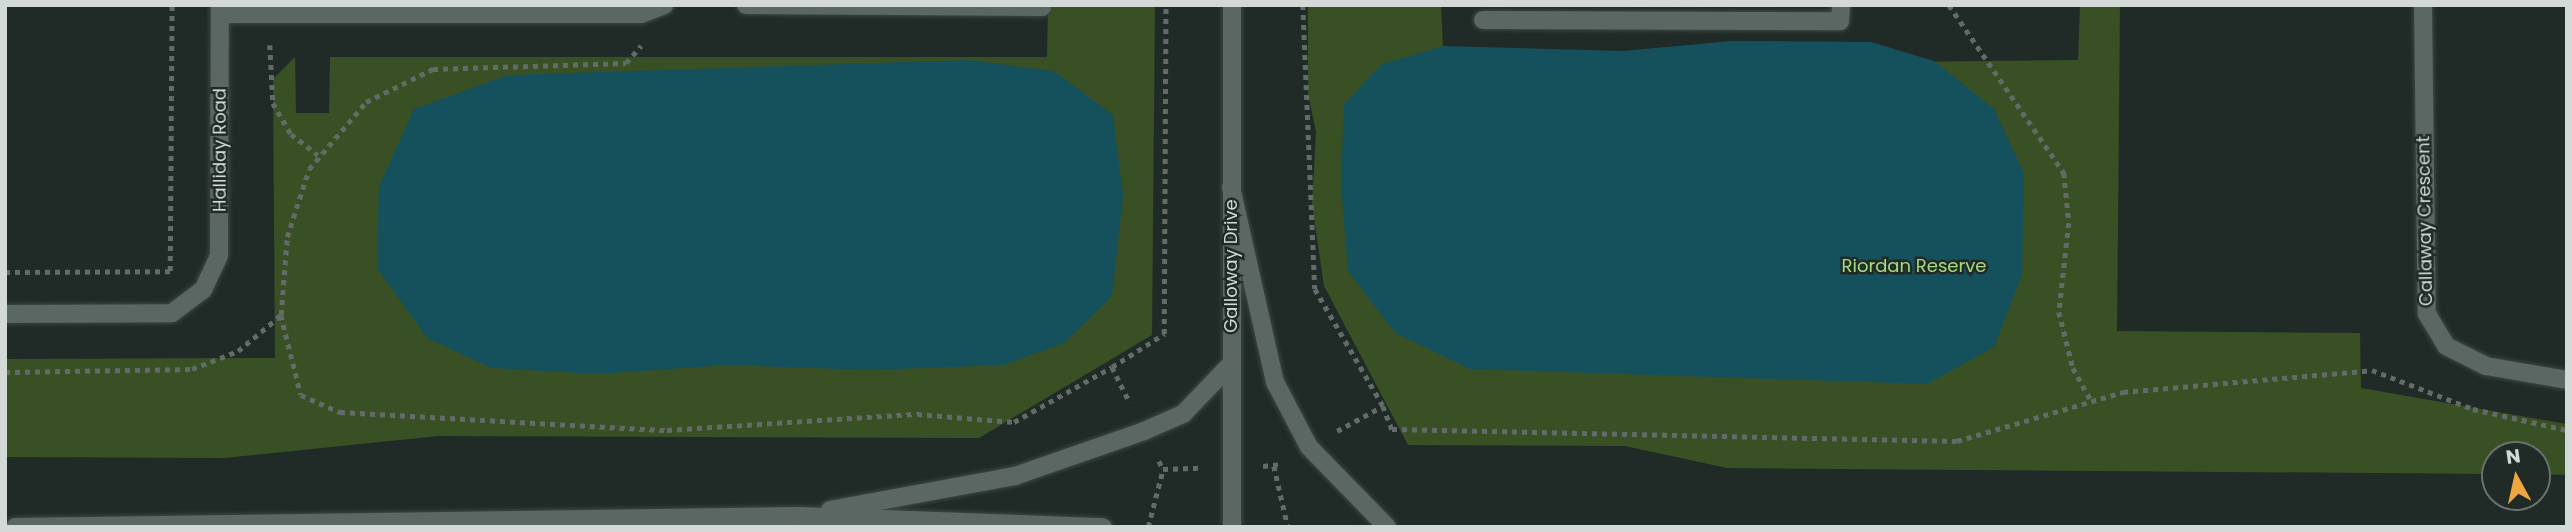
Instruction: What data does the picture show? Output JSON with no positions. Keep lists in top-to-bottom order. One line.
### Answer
{"streets":{"street":["Halliday Road","Callaway Crescent","Galloway Drive"]},"parks":["Riordan Reserve"],"north":"top"}
